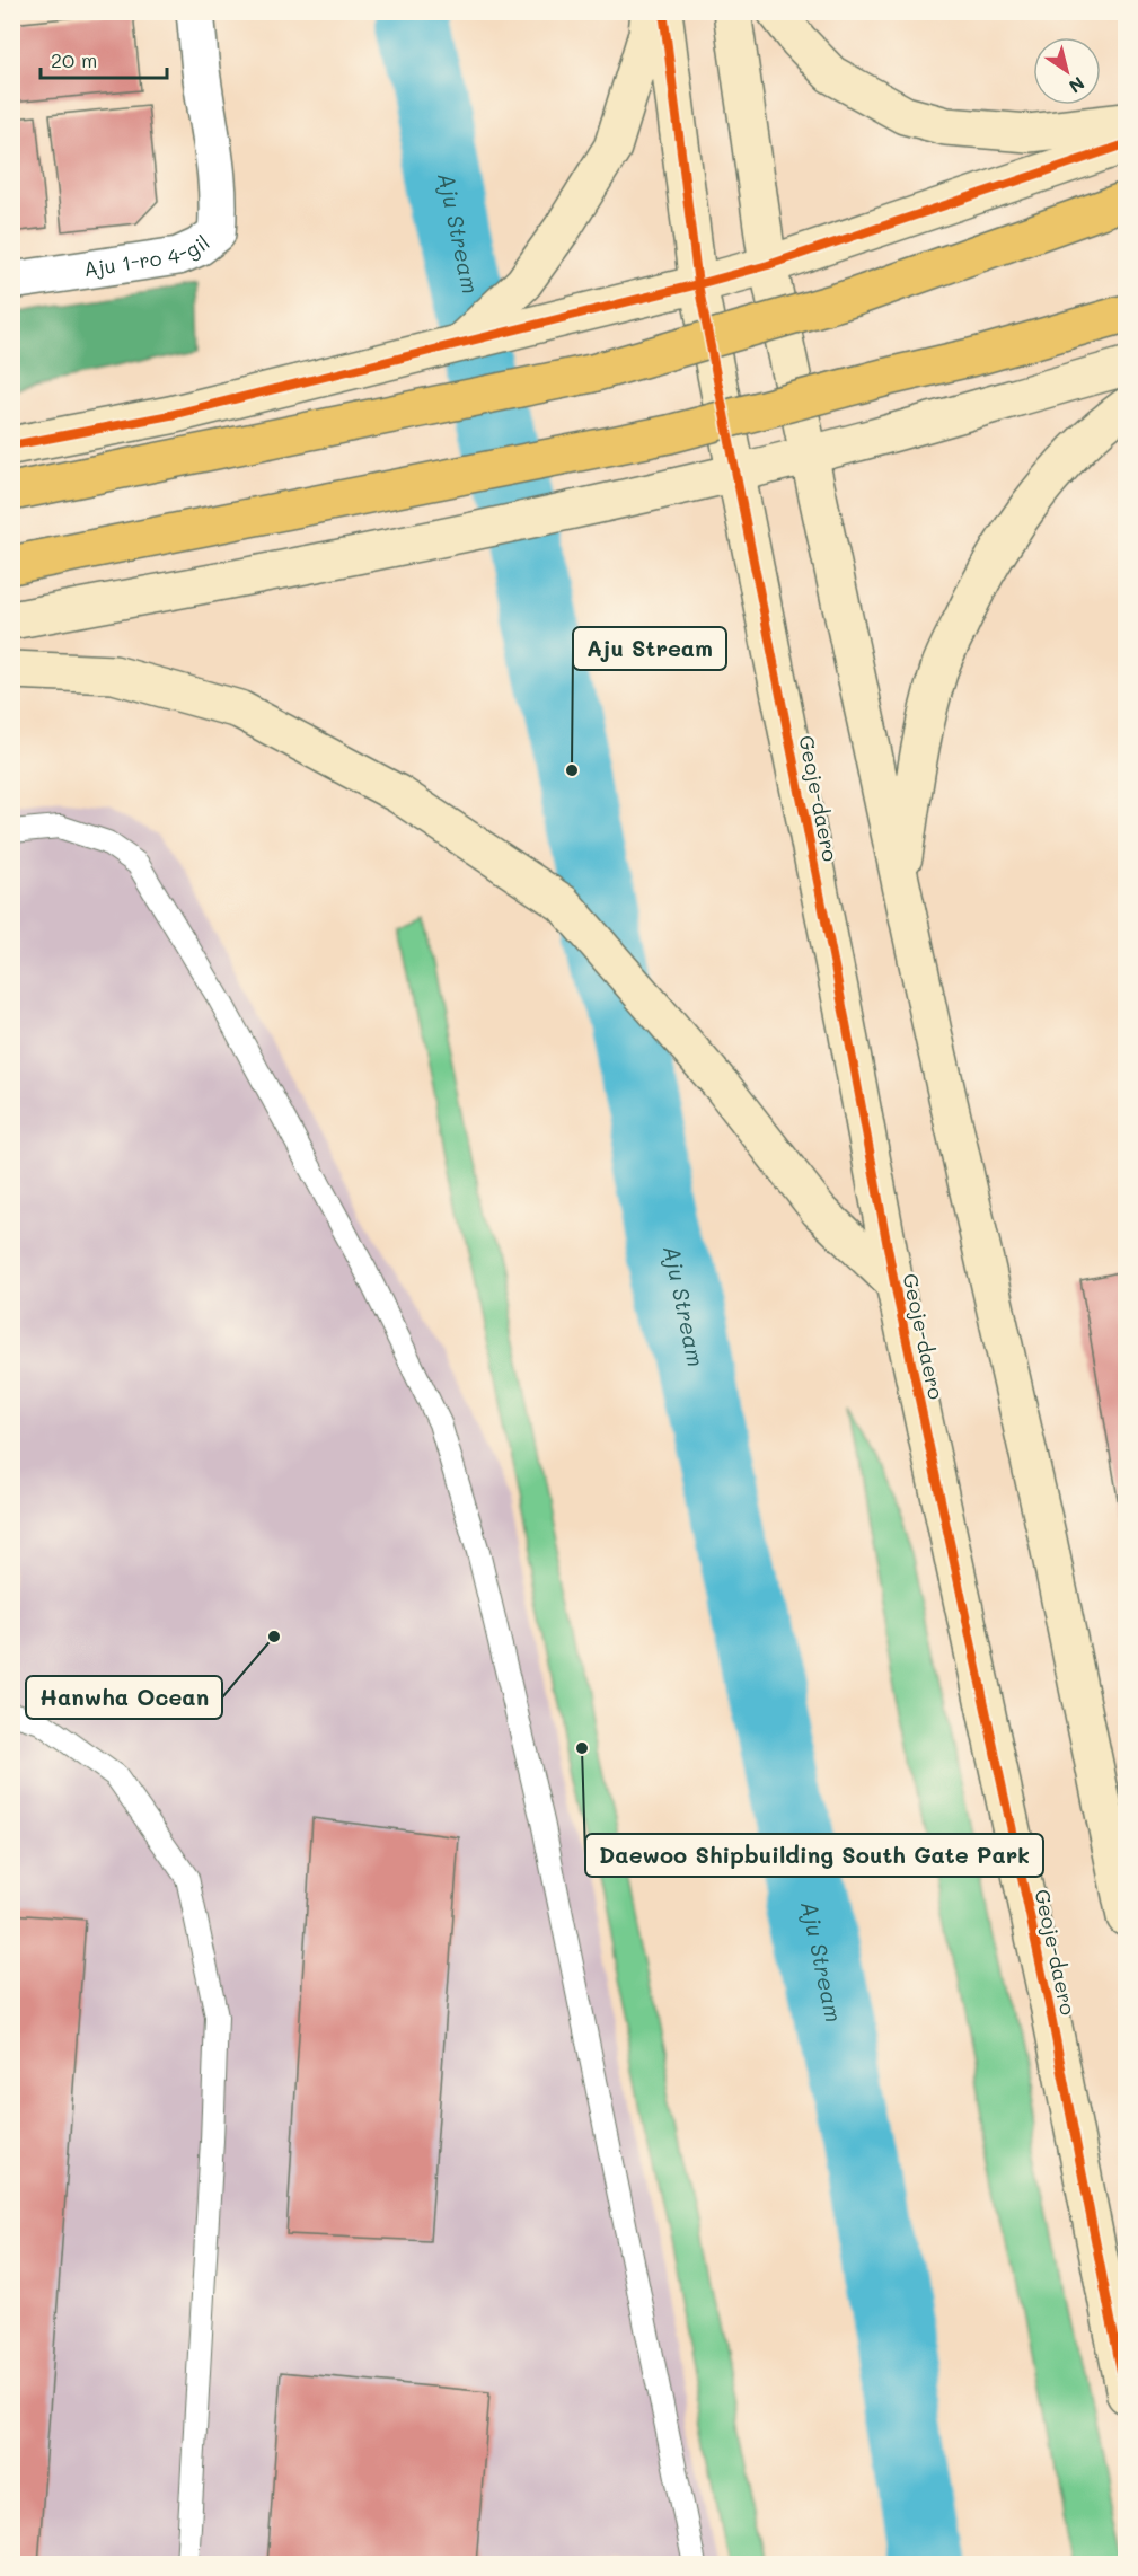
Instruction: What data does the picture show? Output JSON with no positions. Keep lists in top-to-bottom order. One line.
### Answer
{"streets":{"street":["Aju 1-ro 4-gil","Geoje-daero"]},"water":["Aju Stream"],"places":["Aju Stream","Hanwha Ocean","Daewoo Shipbuilding South Gate Park"],"scale_bar":"20 m","north":"bottom right"}
